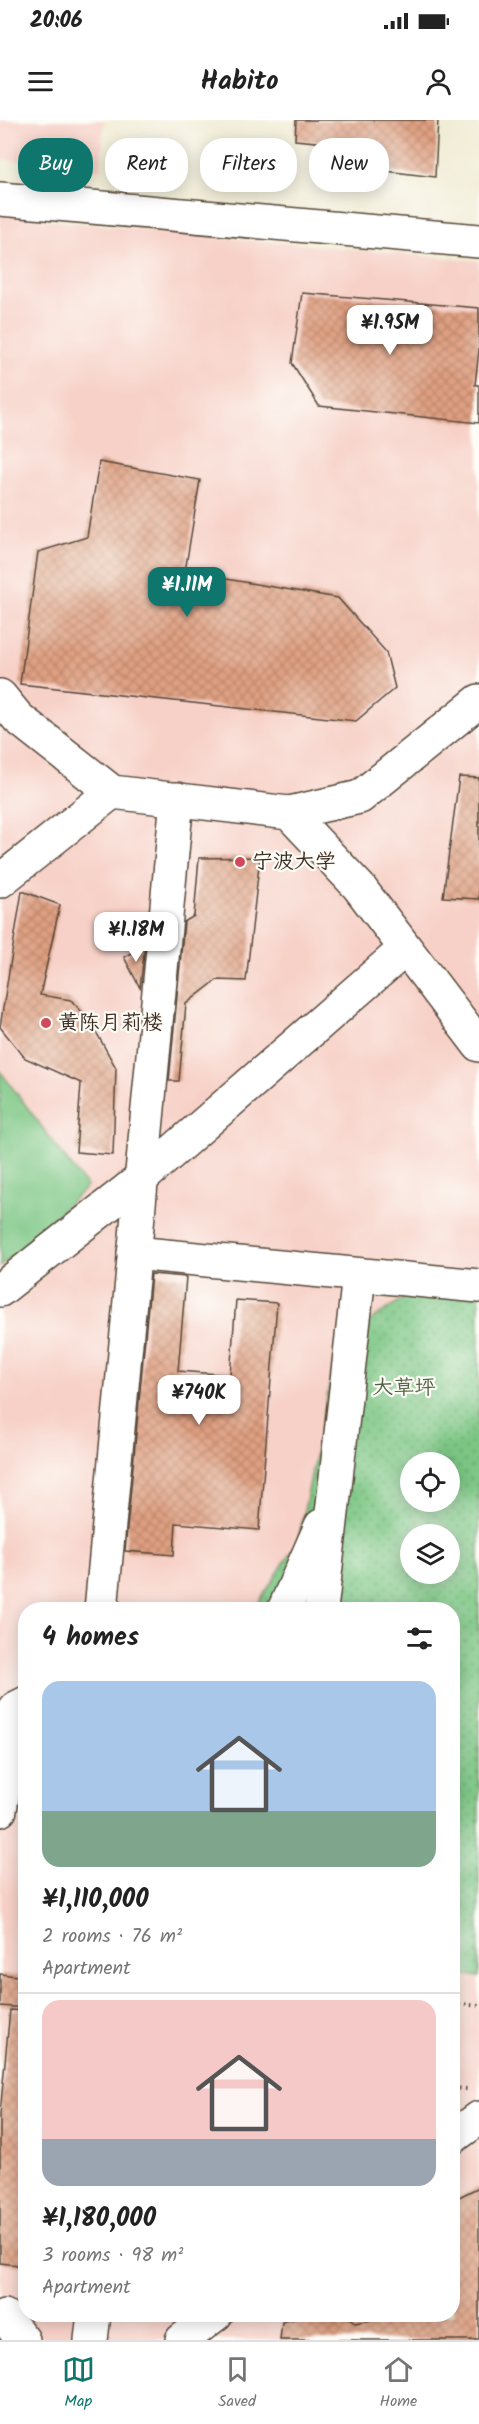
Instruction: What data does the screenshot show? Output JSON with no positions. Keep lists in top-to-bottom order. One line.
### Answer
{"parks":["大草坪"],"places":["宁波大学","黄陈月莉楼"],"page":{"status":"20:06","header":"Habito","chip":["Buy","Rent","Filters","New"],"price":["¥1.95M","¥1.11M","¥1.18M","¥740K"],"heading":"4 homes","list":[{"name":"¥1,110,000","note":"2 rooms · 76 m² · Apartment"},{"name":"¥1,180,000","note":"3 rooms · 98 m² · Apartment"}],"tabs":["Map","Saved","Home"]}}
